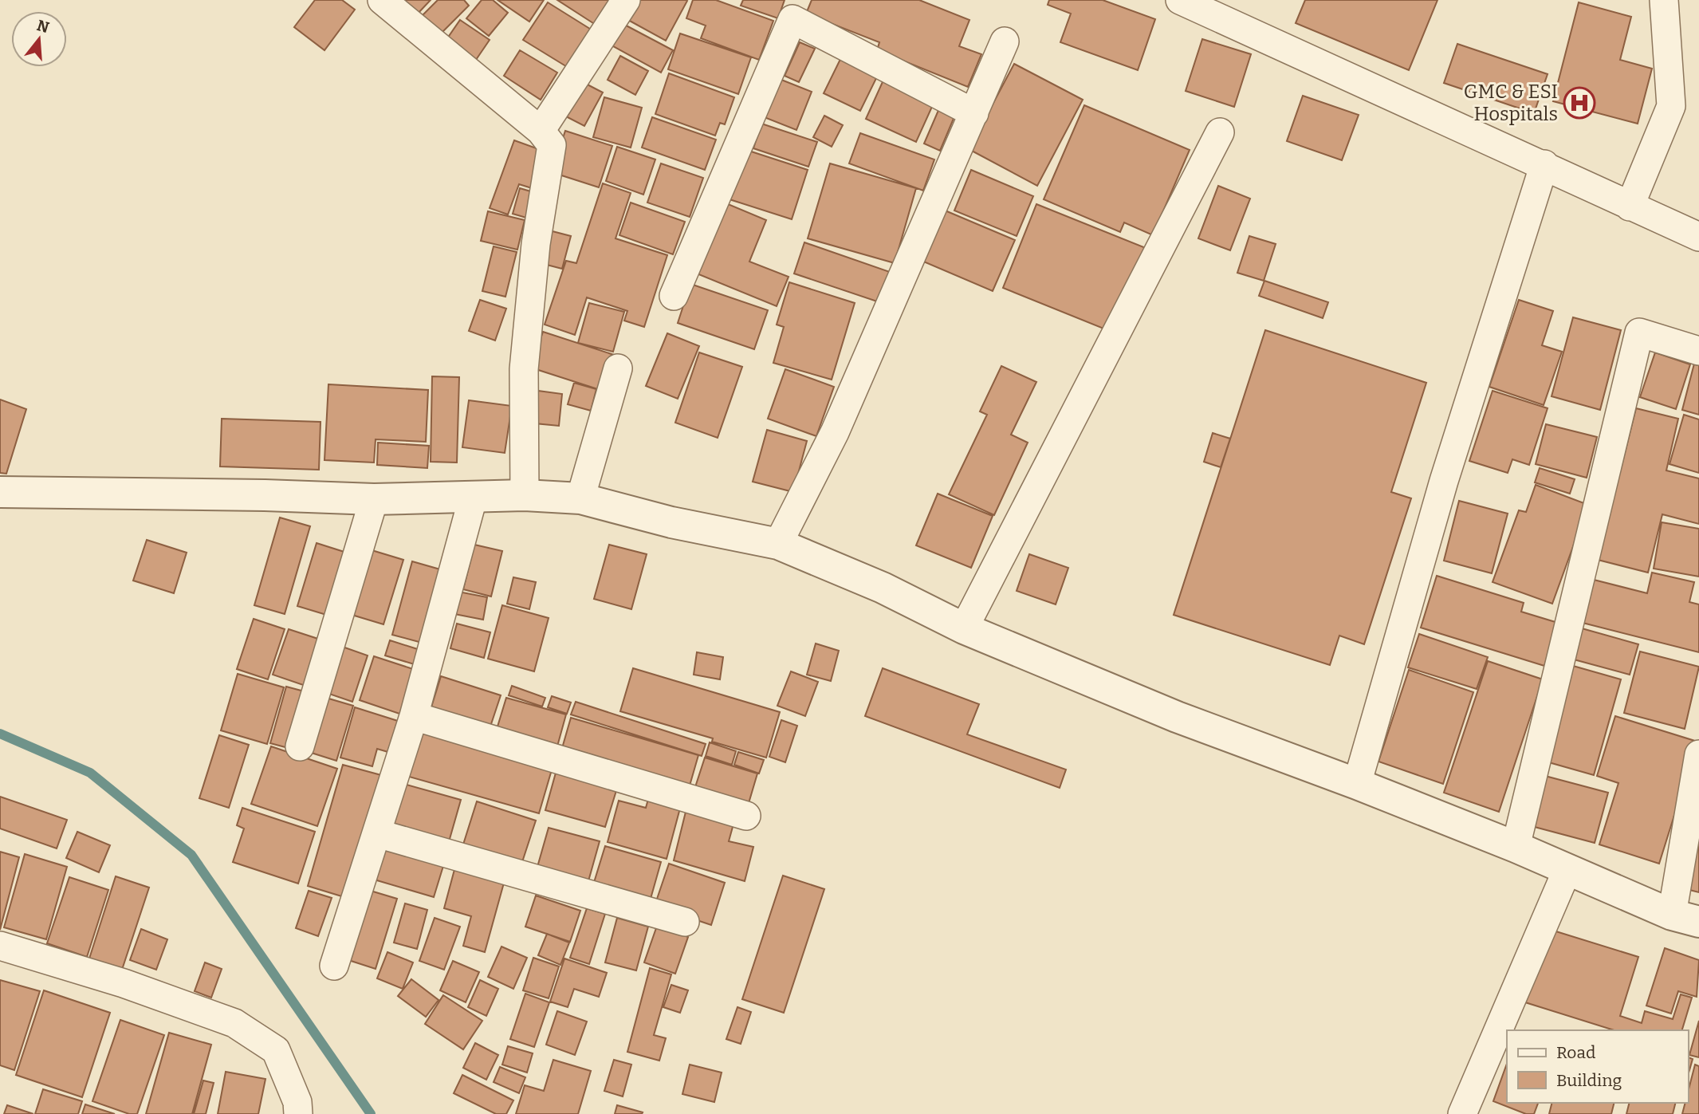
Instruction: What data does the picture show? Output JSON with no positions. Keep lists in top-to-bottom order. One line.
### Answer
{"places":{"hospital":["GMC & ESI Hospitals"]},"legend":["Road","Building"],"north":"top"}
